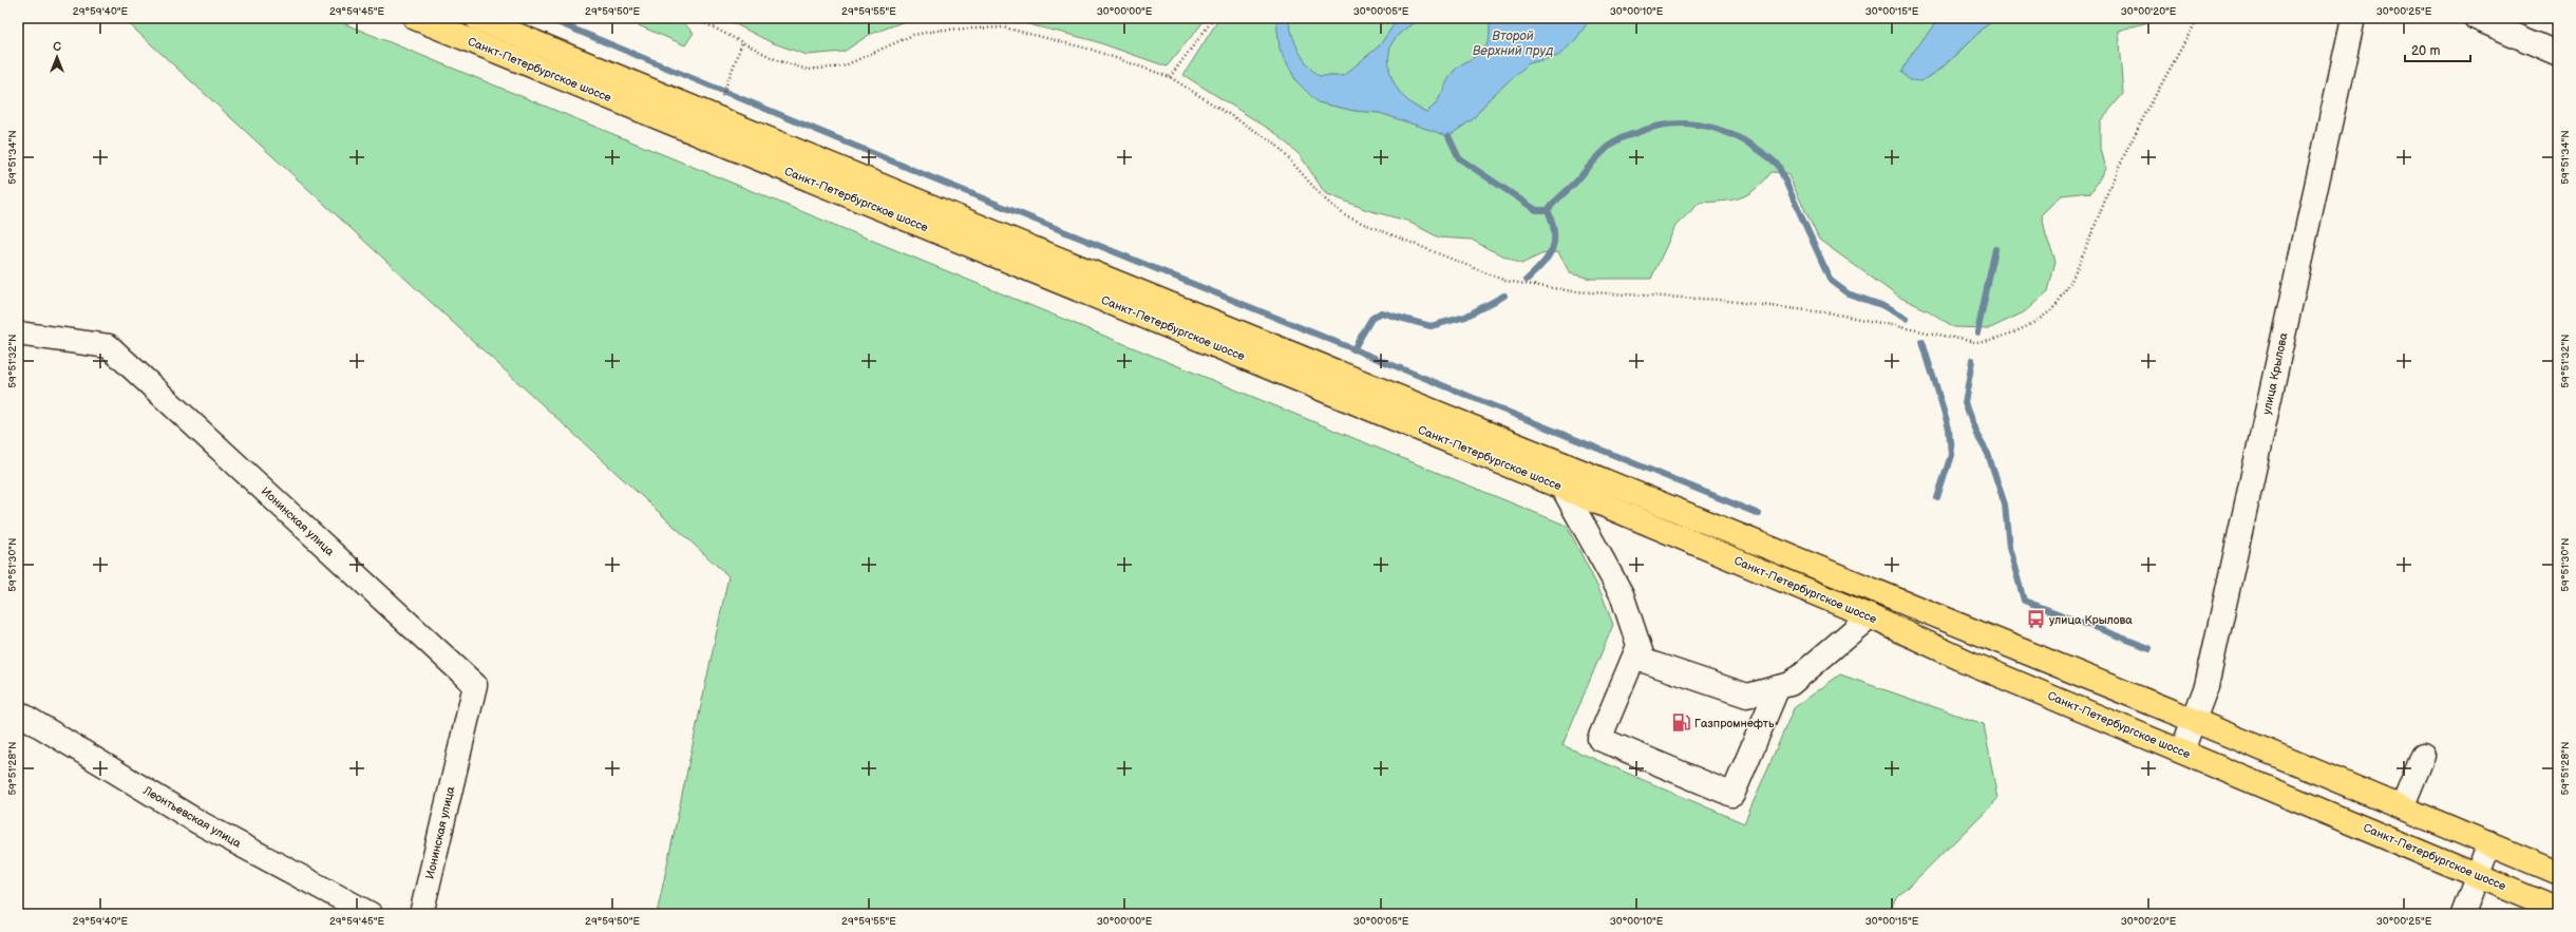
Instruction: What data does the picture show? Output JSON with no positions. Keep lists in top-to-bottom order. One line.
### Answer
{"streets":{"main road":["Санкт-Петербургское шоссе"],"street":["улица Крылова","Ионинская улица","Леонтьевская улица"]},"crossings":[["Санкт-Петербургское шоссе","улица Крылова"]],"water":["Второй Верхний пруд"],"places":{"bus stop":["улица Крылова"],"fuel station":["Газпромнефть"]},"scale_bar":"20 m","north":"top","coordinates":["29°59'40\"E","29°59'45\"E","29°59'50\"E","29°59'55\"E","30°00'00\"E","30°00'05\"E","30°00'10\"E","30°00'15\"E","30°00'20\"E","30°00'25\"E","59°51'34\"N","59°51'32\"N","59°51'30\"N","59°51'28\"N"]}
